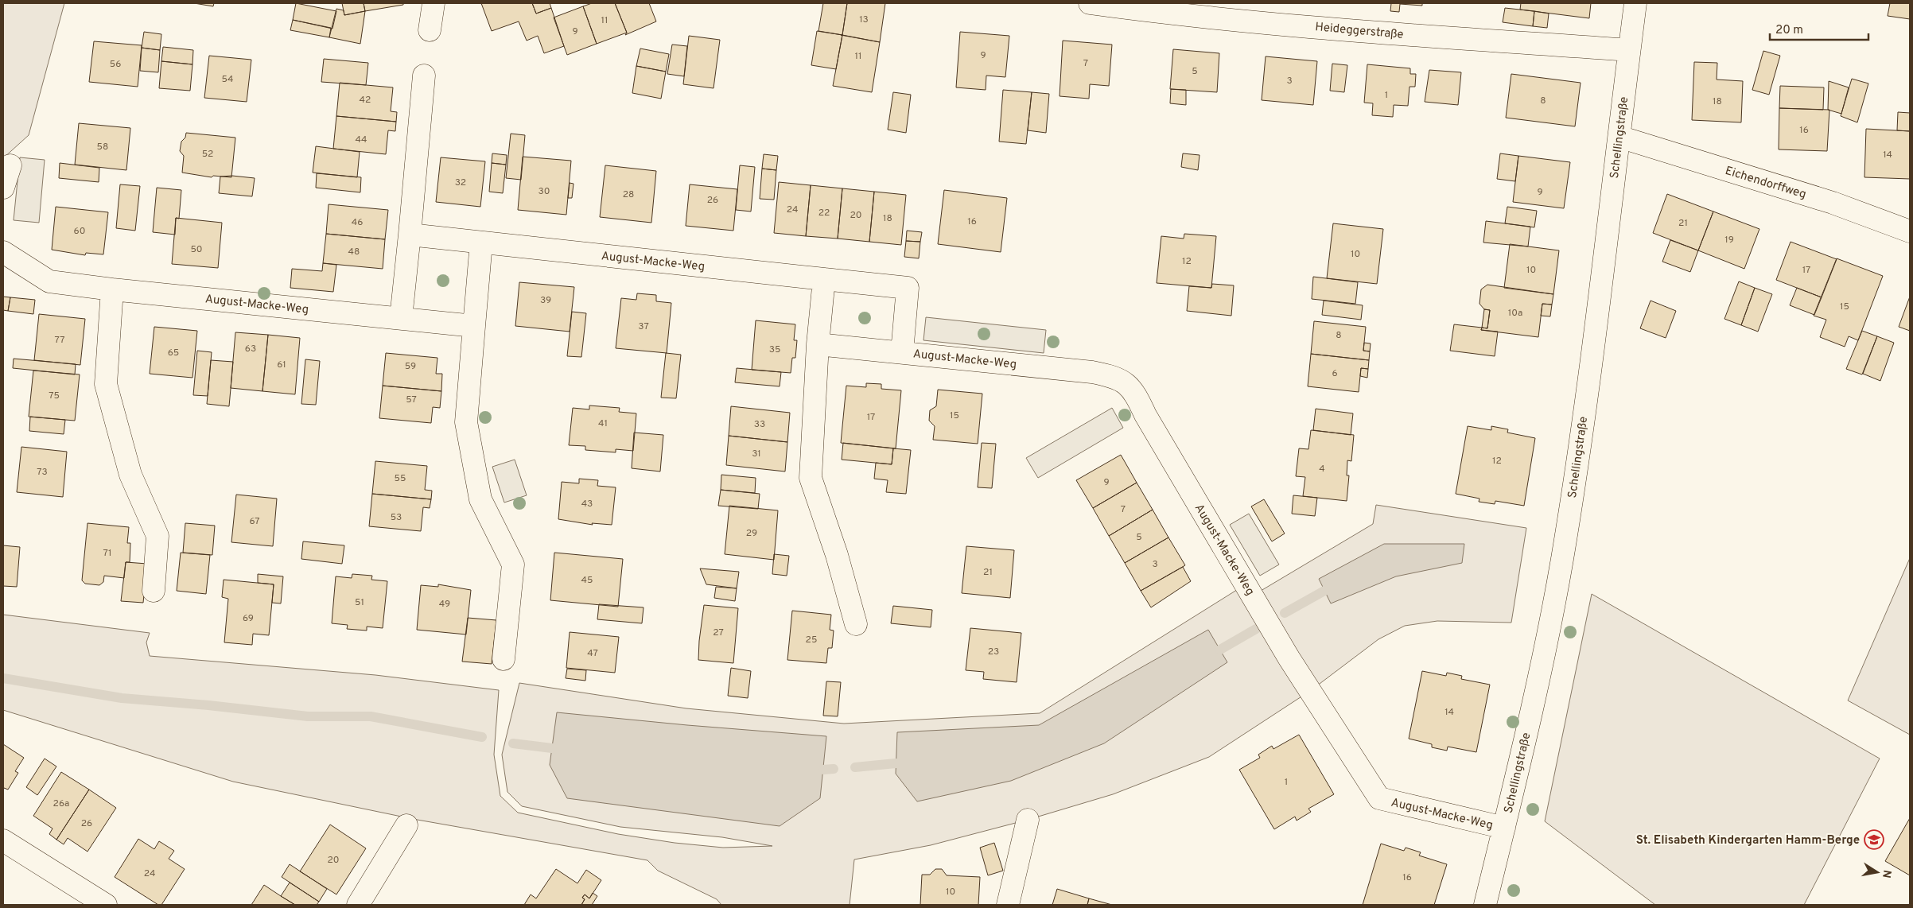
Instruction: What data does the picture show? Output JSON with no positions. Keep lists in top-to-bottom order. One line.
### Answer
{"streets":{"street":["Heideggerstraße","Schellingstraße","Eichendorffweg","August-Macke-Weg"]},"crossings":[["Heideggerstraße","Schellingstraße"],["Schellingstraße","Eichendorffweg"],["Schellingstraße","August-Macke-Weg"]],"places":{"school or university":["St. Elisabeth Kindergarten Hamm-Berge"]},"house_numbers":["13","11","9","9","11","7","56","5","54","3","1","42","8","18","16","44","58","52","14","32","30","9","28","26","24","22","20","18","16","46","21","60","19","50","48","10","12","10","17","39","15","10a","37","8","77","63","35","65","61","59","6","75","57","15","17","41","33","31","12","4","73","55","9","43","7","53","67","29","5","71","3","21","45","51","49","69","27","25","23","47","14","1","26a","26","20","24","16","10"],"scale_bar":"20 m","north":"right"}
